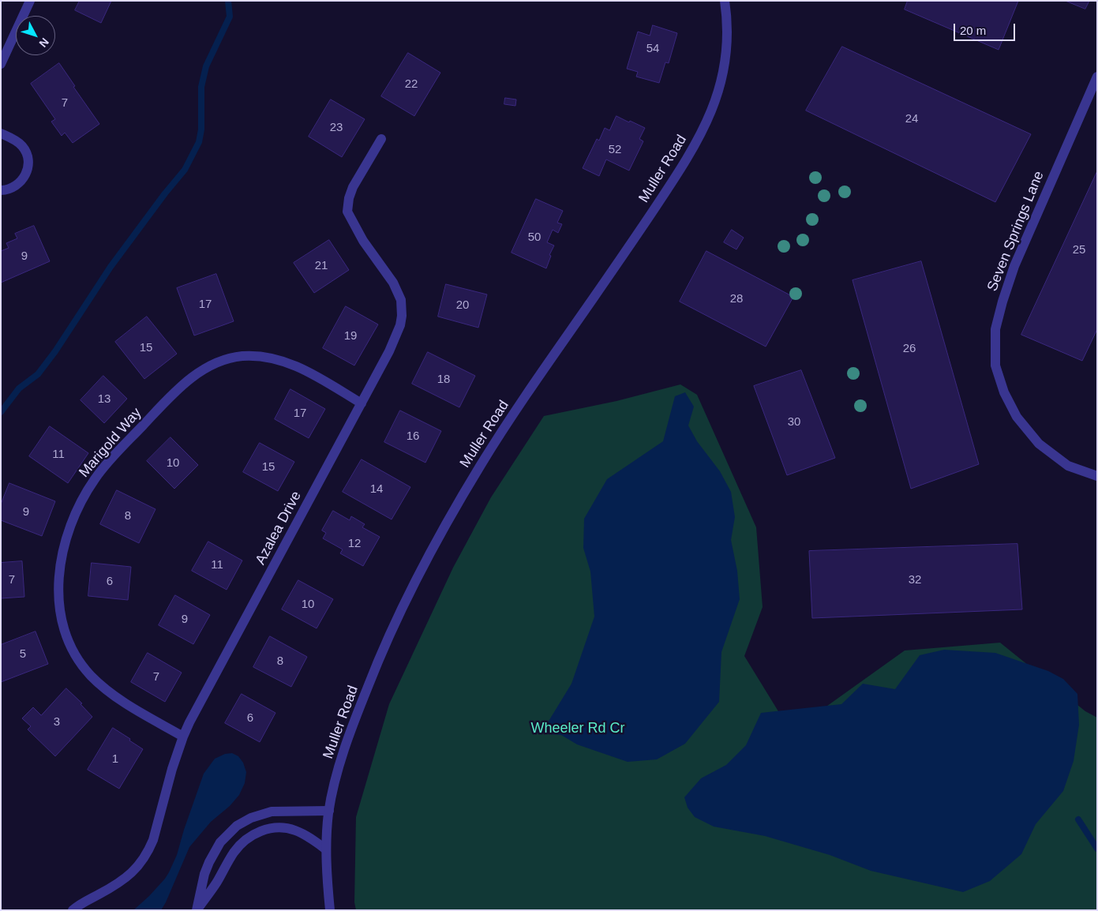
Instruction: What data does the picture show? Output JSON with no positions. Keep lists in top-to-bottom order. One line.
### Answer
{"streets":{"street":["Muller Road","Seven Springs Lane","Marigold Way","Azalea Drive"]},"crossings":[["Marigold Way","Azalea Drive"]],"parks":["Wheeler Rd Cr"],"house_numbers":["54","22","7","24","23","52","50","25","9","21","28","17","20","19","15","26","18","13","17","30","16","11","10","15","14","9","8","12","11","7","32","6","10","9","5","8","7","6","3","1"],"scale_bar":"20 m","north":"bottom right"}
